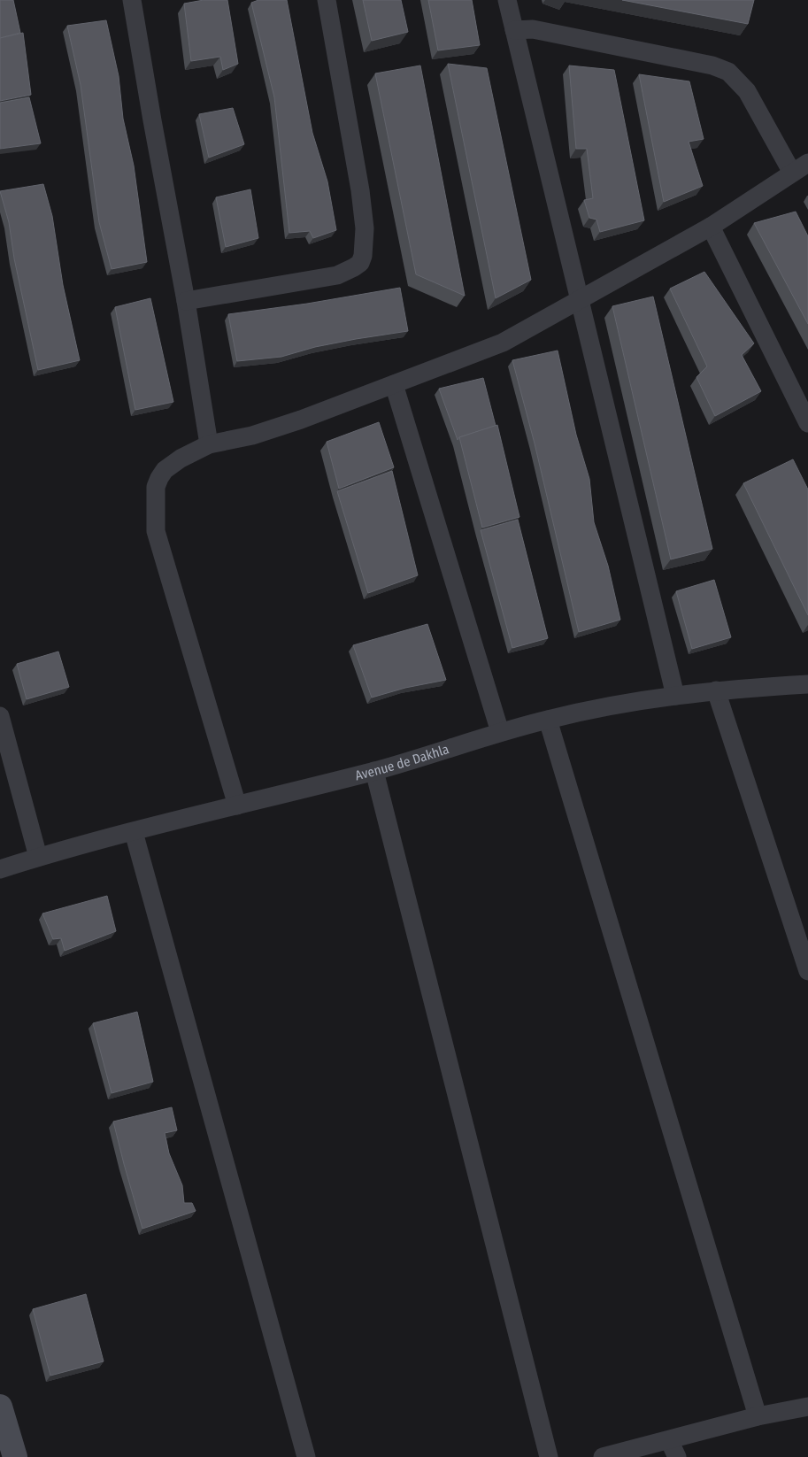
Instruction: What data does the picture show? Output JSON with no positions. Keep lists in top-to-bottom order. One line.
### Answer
{"streets":{"street":["Avenue de Dakhla"]}}
